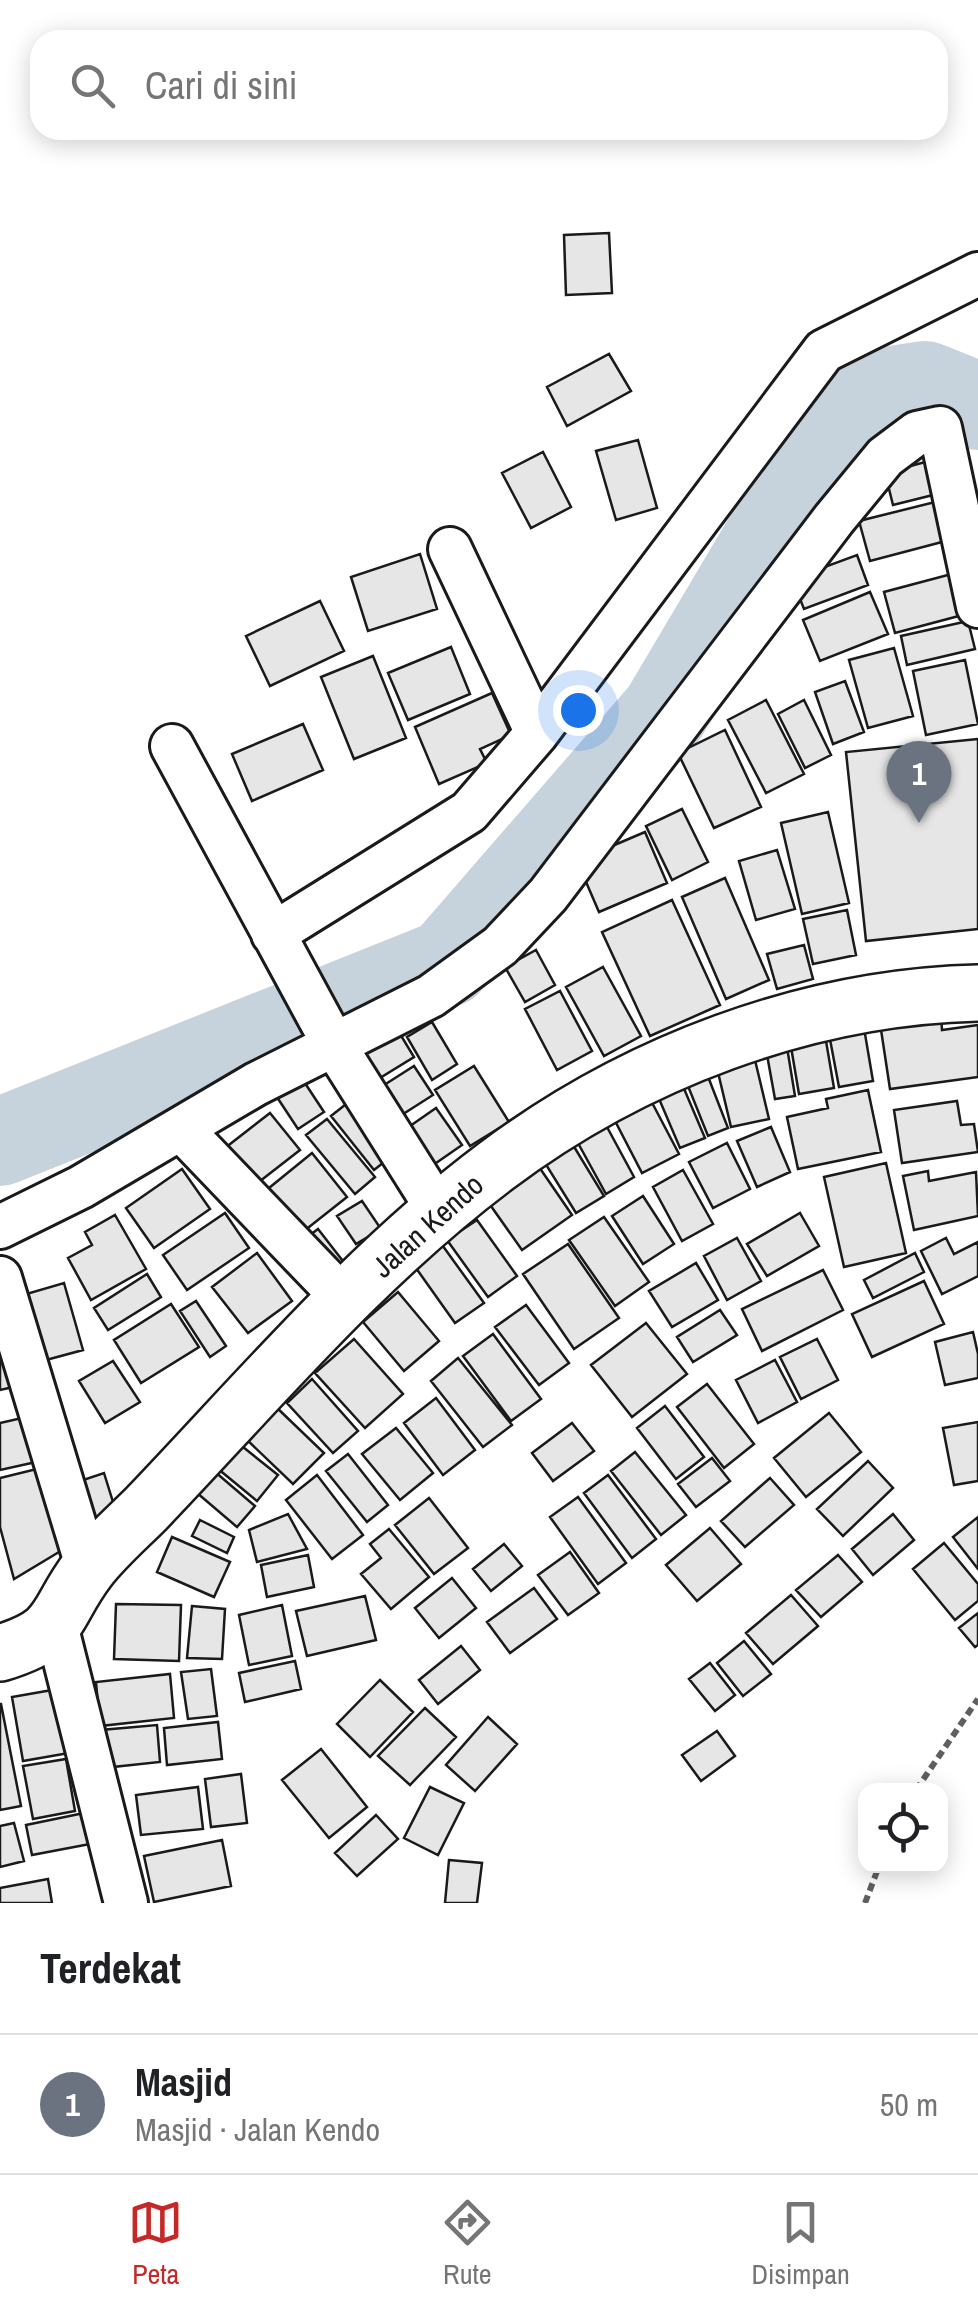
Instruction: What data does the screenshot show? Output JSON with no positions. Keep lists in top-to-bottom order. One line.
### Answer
{"streets":{"street":["Jalan Kendo"]},"page":{"search":"Cari di sini","pins":"1","heading":"Terdekat","list":[{"mark":"1","name":"Masjid","note":"Masjid · Jalan Kendo","value":"50 m"}],"nav":["Peta","Rute","Disimpan"]}}
